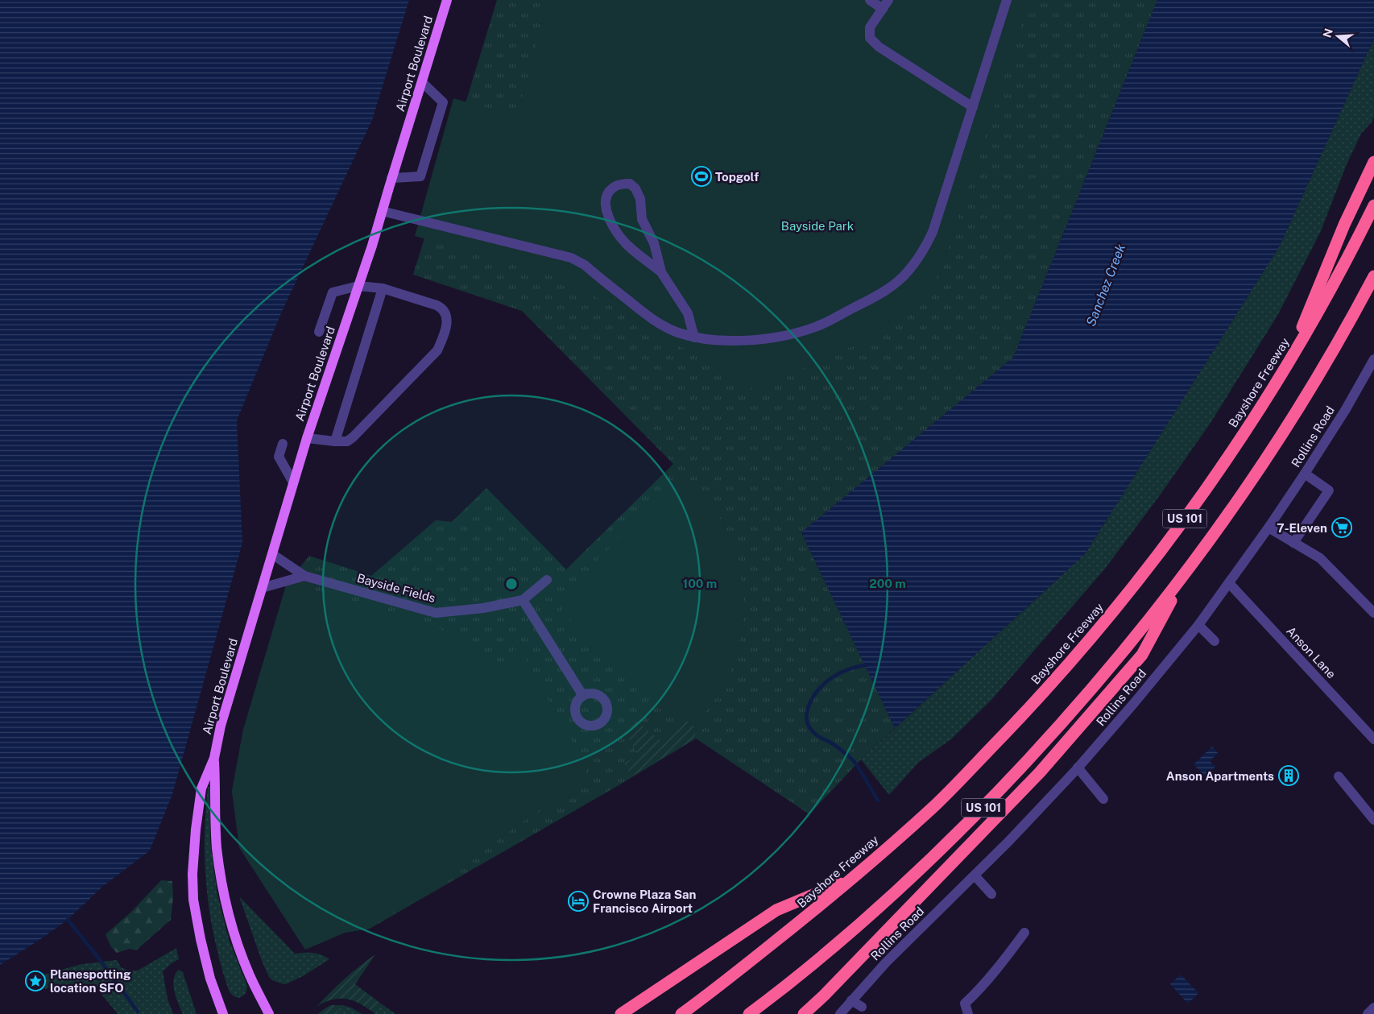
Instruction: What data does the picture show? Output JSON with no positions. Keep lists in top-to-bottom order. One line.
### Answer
{"streets":{"highway":["Bayshore Freeway","US 101"],"main road":["Airport Boulevard"],"street":["Rollins Road","Bayside Fields","Anson Lane"]},"crossings":[["Airport Boulevard","Bayside Fields"],["Rollins Road","Anson Lane"]],"water":["Sanchez Creek"],"parks":["Bayside Park"],"places":{"sports":["Topgolf"],"supermarket":["7-Eleven"],"building":["Anson Apartments"],"hotel":["Crowne Plaza San Francisco Airport"],"place":["Planespotting location SFO"]},"north":"left","rings":["100 m","200 m"]}
